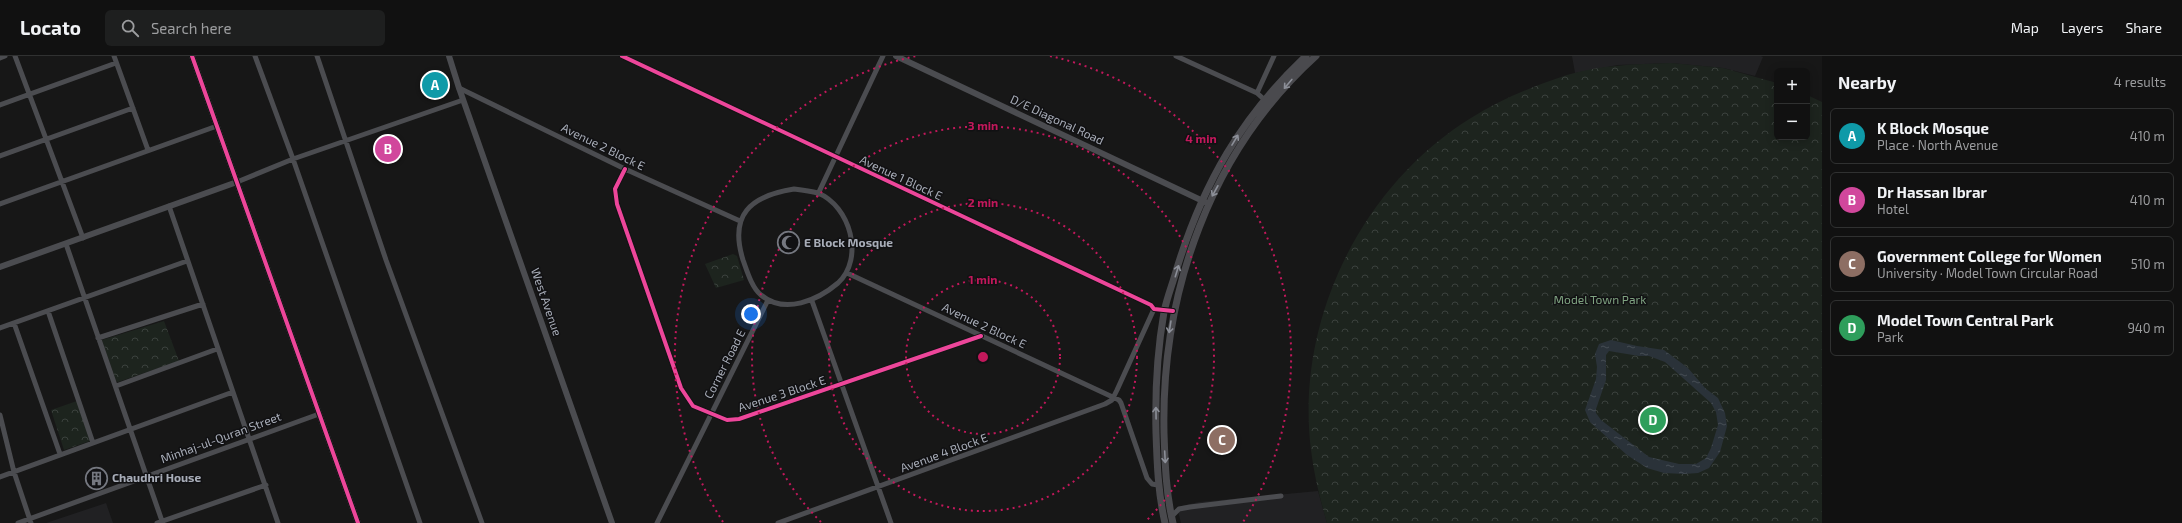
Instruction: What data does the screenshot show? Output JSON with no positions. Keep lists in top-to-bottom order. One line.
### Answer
{"streets":{"street":["D/E Diagonal Road","Avenue 2 Block E","Avenue 1 Block E","West Avenue","Corner Road E","Avenue 3 Block E","Minhaj-ul-Quran Street","Avenue 4 Block E"]},"crossings":[["Avenue 2 Block E","West Avenue"],["Avenue 2 Block E","Corner Road E"],["Avenue 2 Block E","Avenue 3 Block E"],["Avenue 2 Block E","Avenue 4 Block E"],["Corner Road E","Avenue 3 Block E"]],"parks":["Model Town Park"],"places":{"mosque":["E Block Mosque"],"building":["Chaudhri House"]},"page":{"header":"Locato","search":"Search here","nav":["Map","Layers","Share"],"heading":["Nearby","4 results"],"map_buttons":["+","−"],"pins":["A","B","D","C"],"list":[{"mark":"A","name":"K Block Mosque","note":"Place · North Avenue","value":"410 m"},{"mark":"B","name":"Dr Hassan Ibrar","note":"Hotel","value":"410 m"},{"mark":"C","name":"Government College for Women","note":"University · Model Town Circular Road","value":"510 m"},{"mark":"D","name":"Model Town Central Park","note":"Park","value":"940 m"}]},"rings":["3 min","4 min","2 min","1 min"]}
